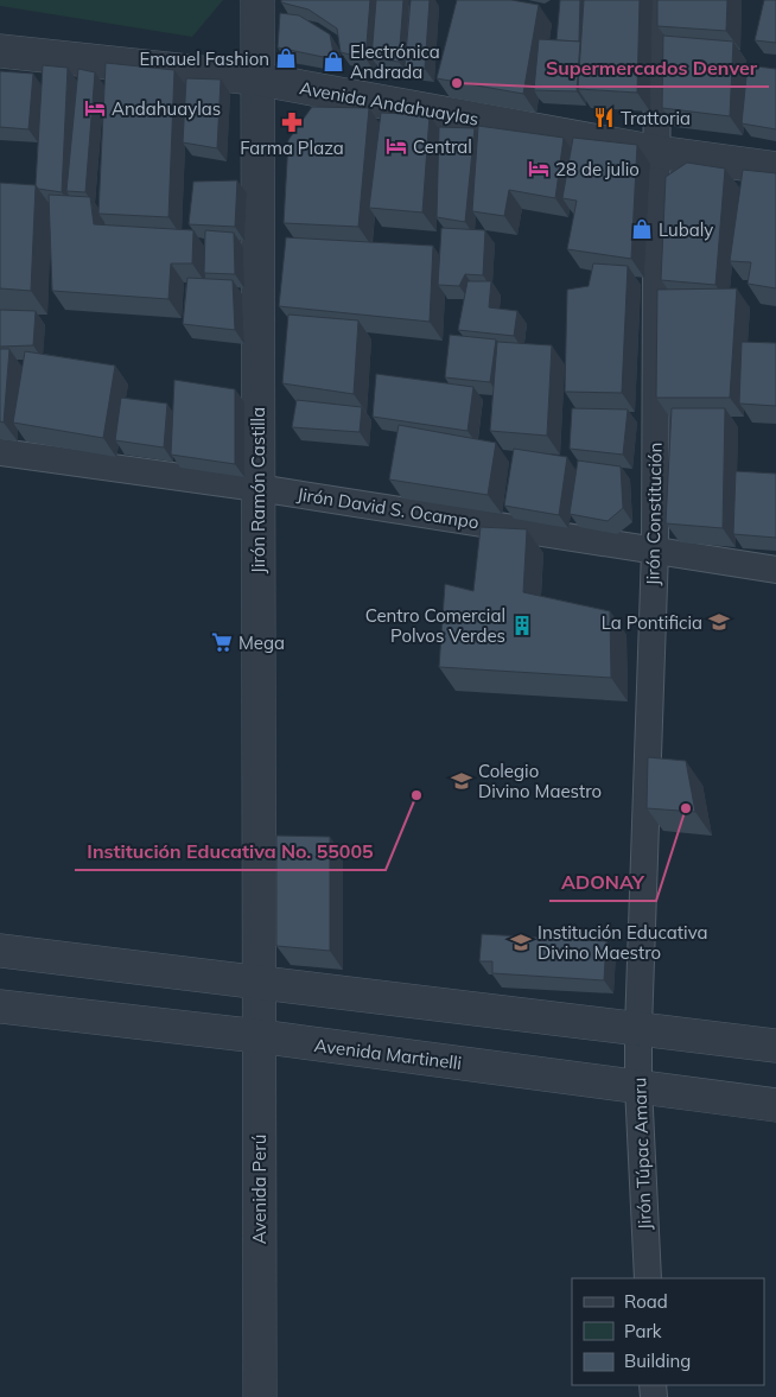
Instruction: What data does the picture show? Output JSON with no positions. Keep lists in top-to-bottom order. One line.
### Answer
{"streets":{"street":["Avenida Andahuaylas","Jirón Ramón Castilla","Jirón David S. Ocampo","Jirón Constitución","Avenida Martinelli","Jirón Túpac Amaru","Avenida Perú"]},"crossings":[["Avenida Andahuaylas","Jirón Ramón Castilla"],["Avenida Andahuaylas","Jirón Constitución"],["Jirón Ramón Castilla","Jirón David S. Ocampo"],["Jirón Ramón Castilla","Avenida Perú"],["Jirón David S. Ocampo","Jirón Constitución"],["Jirón Constitución","Jirón Túpac Amaru"],["Avenida Martinelli","Jirón Túpac Amaru"],["Avenida Martinelli","Avenida Perú"]],"places":{"shop":["Emauel Fashion","Electrónica Andrada","Lubaly"],"other":["Supermercados Denver","Institución Educativa No. 55005","ADONAY"],"hotel":["Andahuaylas","Central","28 de julio"],"restaurant":["Trattoria"],"pharmacy":["Farma Plaza"],"school or university":["La Pontificia","Colegio Divino Maestro","Institución Educativa Divino Maestro"],"building":["Centro Comercial Polvos Verdes"],"supermarket":["Mega"]},"legend":["Road","Park","Building"]}
